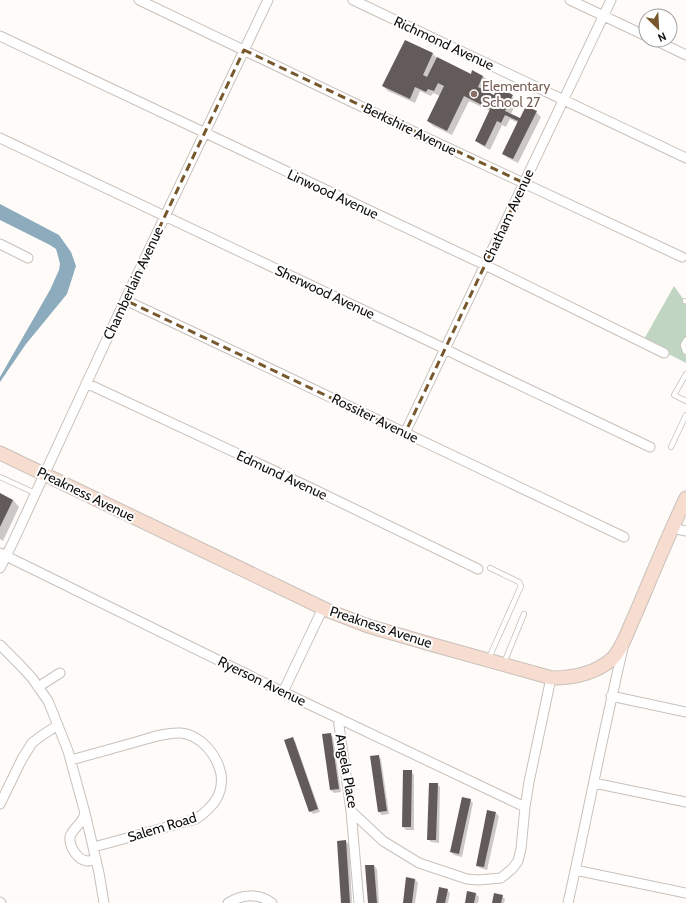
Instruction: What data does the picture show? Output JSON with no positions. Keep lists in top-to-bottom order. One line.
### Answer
{"streets":{"main road":["Preakness Avenue"],"street":["Richmond Avenue","Berkshire Avenue","Linwood Avenue","Chatham Avenue","Chamberlain Avenue","Sherwood Avenue","Rossiter Avenue","Edmund Avenue","Ryerson Avenue","Angela Place","Salem Road"]},"crossings":[["Richmond Avenue","Chatham Avenue"],["Berkshire Avenue","Chatham Avenue"],["Berkshire Avenue","Chamberlain Avenue"],["Linwood Avenue","Chatham Avenue"],["Linwood Avenue","Chamberlain Avenue"],["Chatham Avenue","Sherwood Avenue"],["Chatham Avenue","Rossiter Avenue"],["Chamberlain Avenue","Sherwood Avenue"],["Chamberlain Avenue","Rossiter Avenue"],["Chamberlain Avenue","Edmund Avenue"],["Chamberlain Avenue","Preakness Avenue"],["Chamberlain Avenue","Ryerson Avenue"],["Preakness Avenue","Angela Place"],["Ryerson Avenue","Angela Place"]],"places":["Elementary School 27"],"north":"bottom right"}
